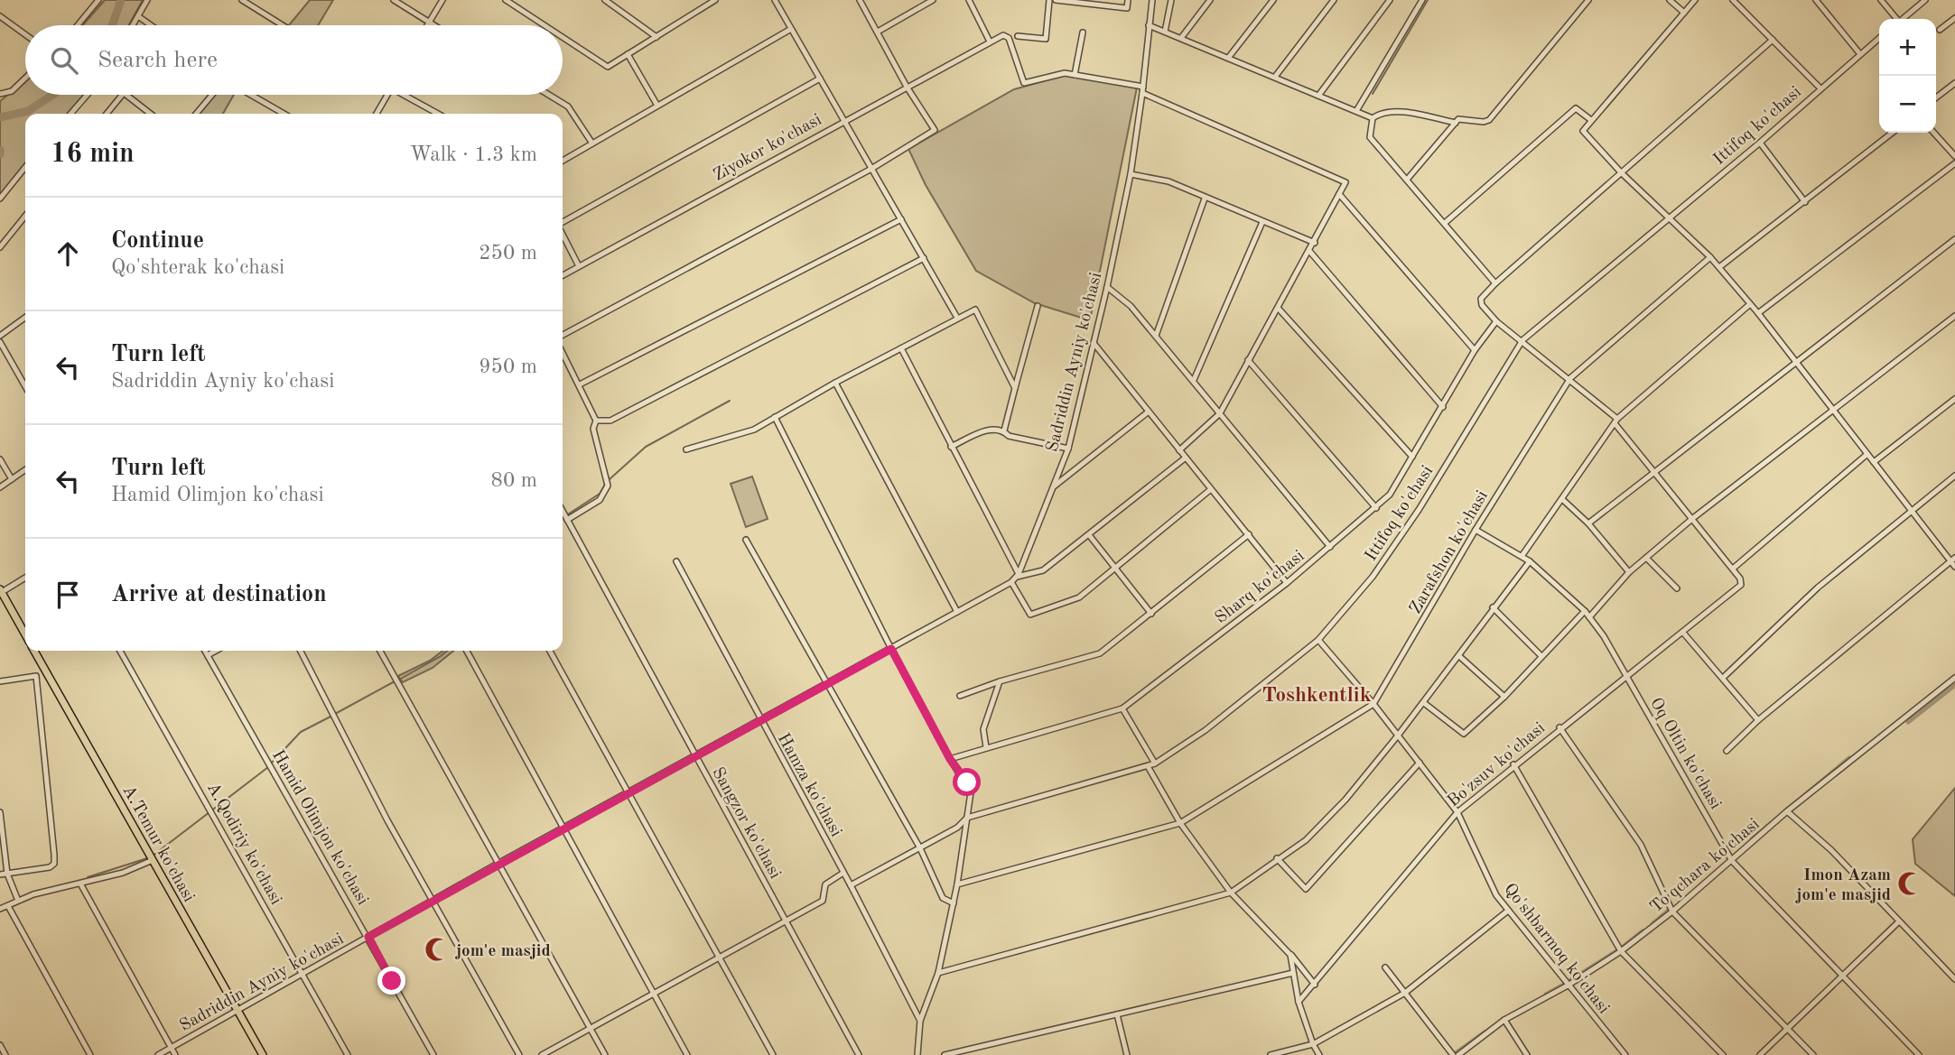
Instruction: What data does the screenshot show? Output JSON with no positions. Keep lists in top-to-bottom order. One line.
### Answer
{"streets":{"main road":["A.Temur ko'chasi"],"street":["Ittifoq ko'chasi","Ziyokor ko'chasi","Sadriddin Ayniy ko'chasi","Zarafshon ko'chasi","Sharq ko'chasi","Oq Oltin ko'chasi","Bo'zsuv ko'chasi","Hamza ko'chasi","Sangzor ko'chasi","Hamid Olimjon ko'chasi","A.Qodiriy ko'chasi","To'qchara ko'chasi","Qo'shbarmoq ko'chasi"]},"crossings":[["Ittifoq ko'chasi","Hamza ko'chasi"],["Ittifoq ko'chasi","Qo'shbarmoq ko'chasi"],["Sadriddin Ayniy ko'chasi","Hamza ko'chasi"],["Sadriddin Ayniy ko'chasi","Sangzor ko'chasi"],["Sadriddin Ayniy ko'chasi","Hamid Olimjon ko'chasi"],["Sadriddin Ayniy ko'chasi","A.Temur ko'chasi"],["Sadriddin Ayniy ko'chasi","A.Qodiriy ko'chasi"],["Zarafshon ko'chasi","Oq Oltin ko'chasi"],["Zarafshon ko'chasi","Qo'shbarmoq ko'chasi"],["Oq Oltin ko'chasi","Bo'zsuv ko'chasi"],["Oq Oltin ko'chasi","To'qchara ko'chasi"],["Bo'zsuv ko'chasi","Qo'shbarmoq ko'chasi"],["To'qchara ko'chasi","Qo'shbarmoq ko'chasi"]],"districts":["Toshkentlik"],"places":{"mosque":["Imon Azam jom'e masjid","jom'e masjid"]},"page":{"map_buttons":["+","−"],"search":"Search here","heading":["16 min","Walk · 1.3 km"],"list":[["Continue","Qo'shterak ko'chasi","250 m"],["Turn left","Sadriddin Ayniy ko'chasi","950 m"],["Turn left","Hamid Olimjon ko'chasi","80 m"],"Arrive at destination"]}}
